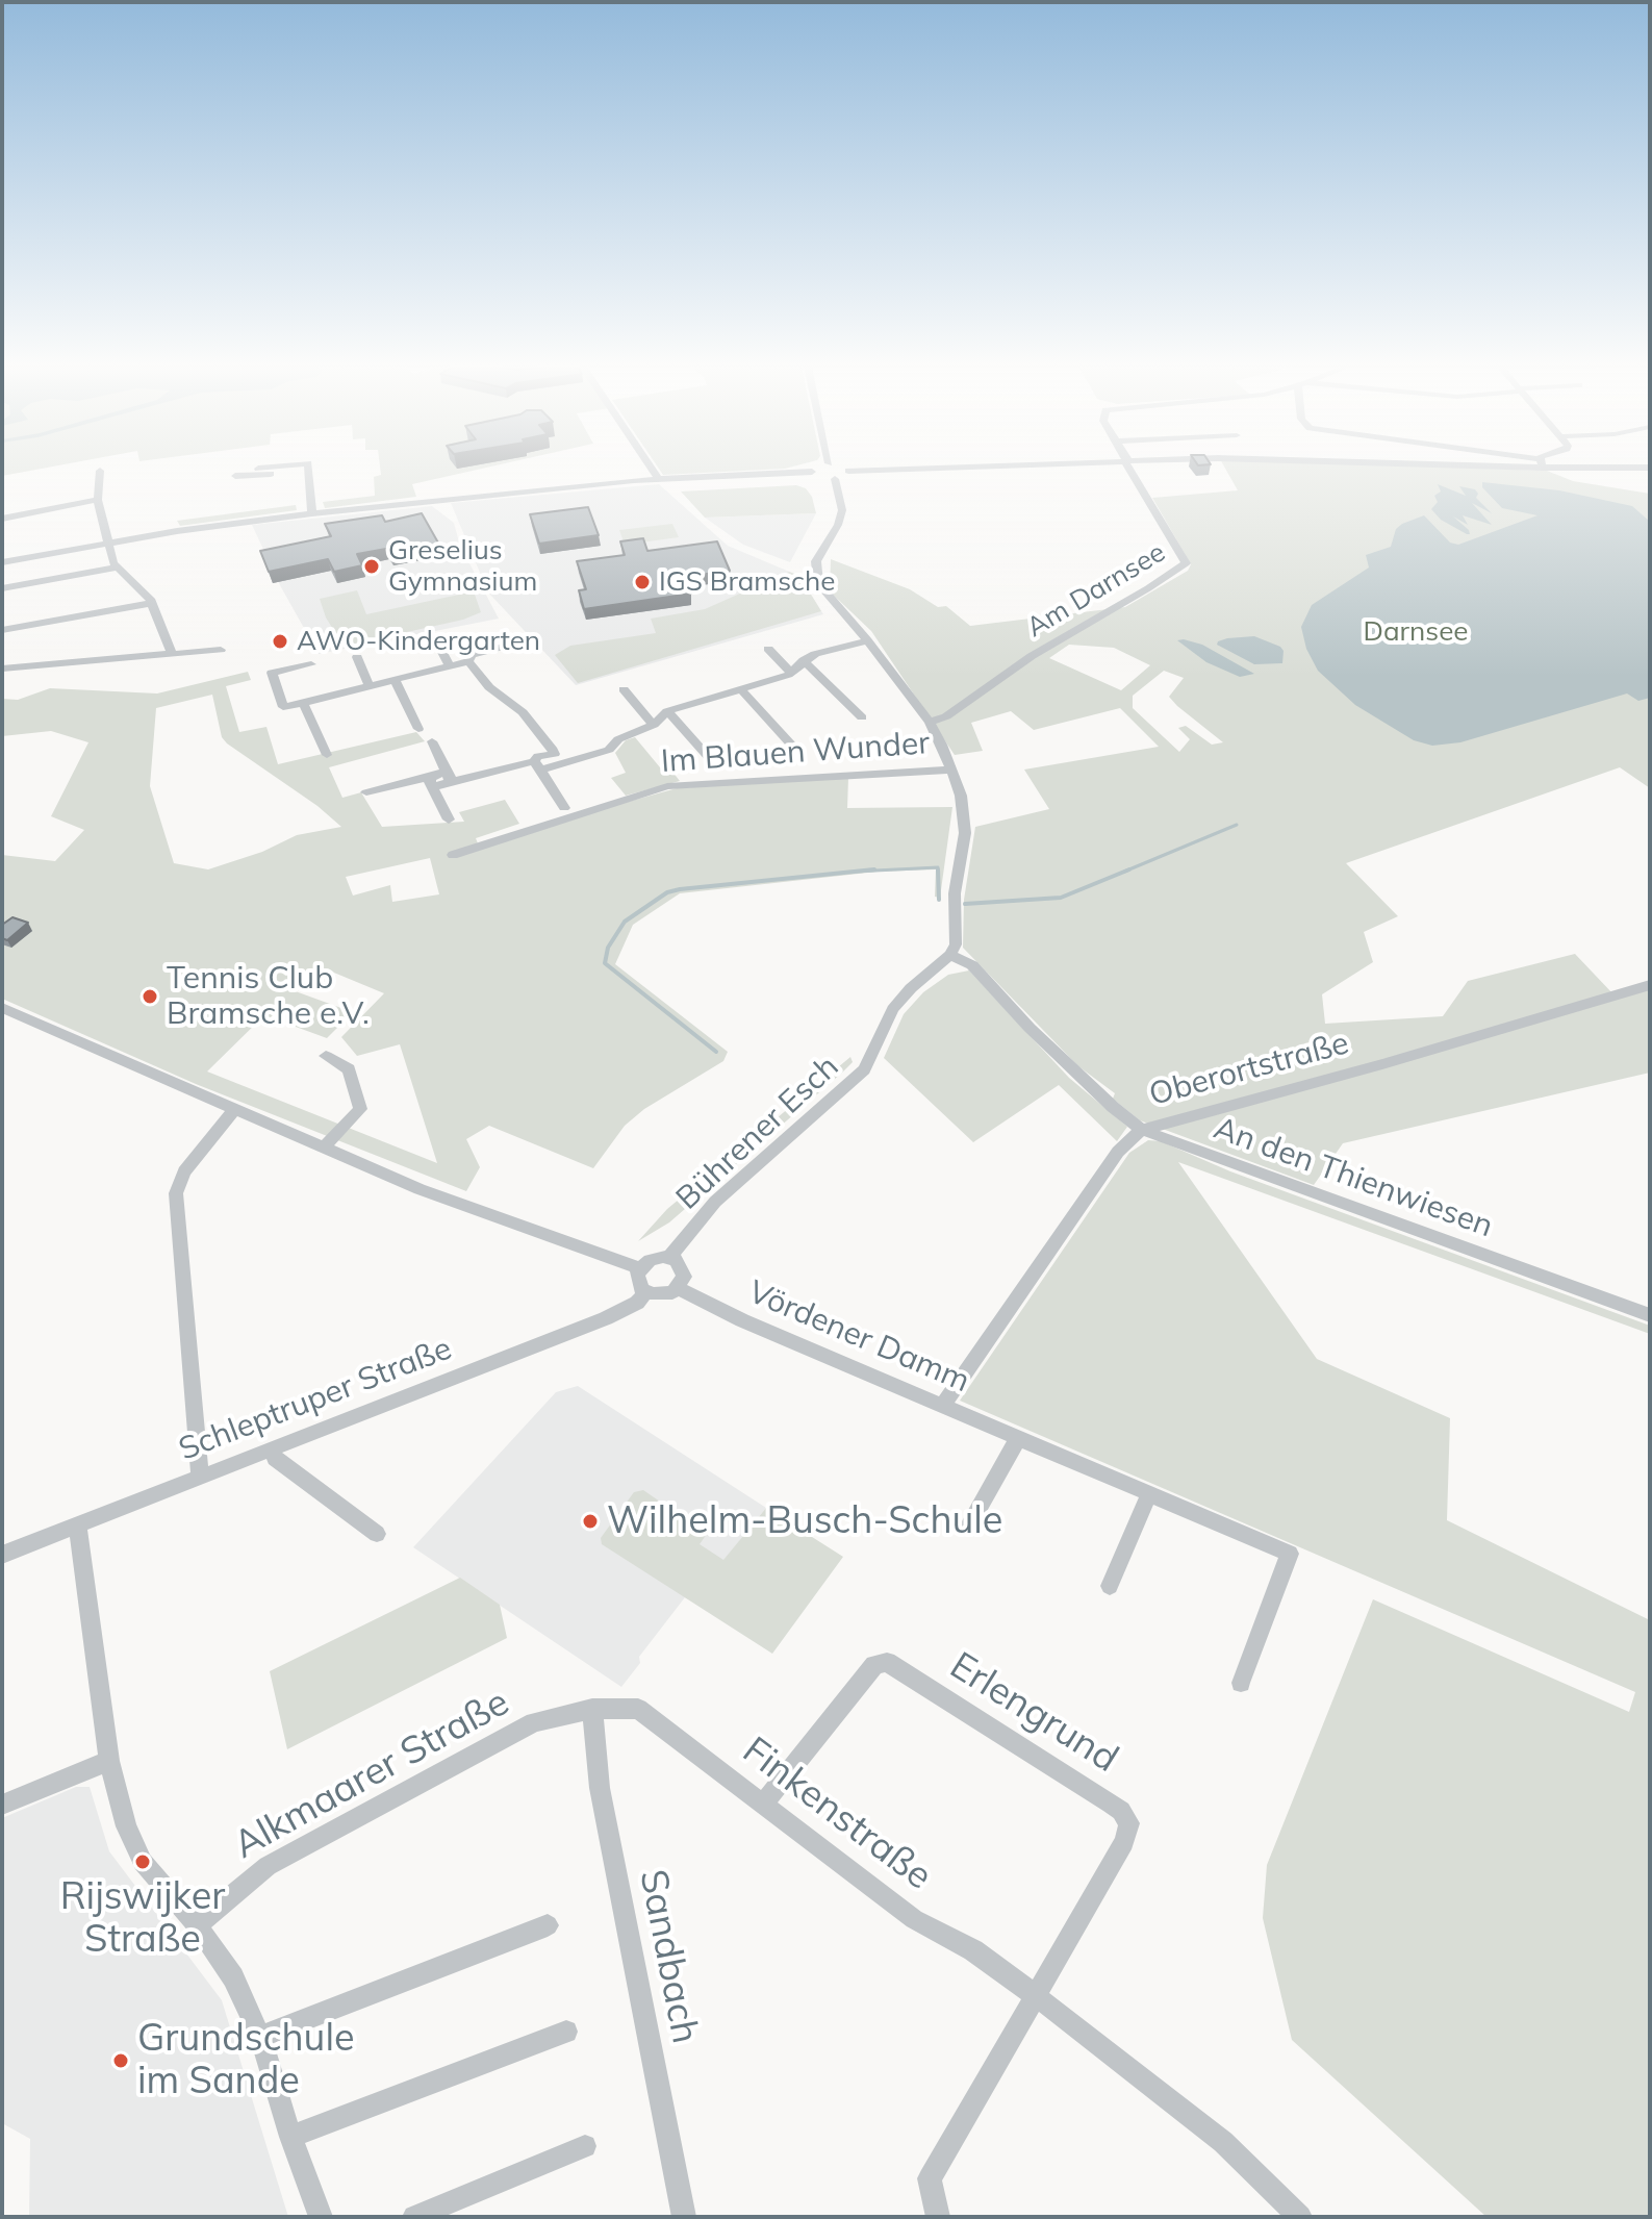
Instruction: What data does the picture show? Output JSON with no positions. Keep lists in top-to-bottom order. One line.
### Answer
{"streets":{"street":["Am Darnsee","Im Blauen Wunder","Oberortstraße","Bührener Esch","An den Thienwiesen","Vördener Damm","Schleptruper Straße","Erlengrund","Alkmaarer Straße","Finkenstraße","Sandbach"]},"crossings":[["Oberortstraße","An den Thienwiesen"],["Oberortstraße","Vördener Damm"],["Bührener Esch","An den Thienwiesen"],["Bührener Esch","Vördener Damm"],["Bührener Esch","Schleptruper Straße"],["Vördener Damm","Schleptruper Straße"],["Erlengrund","Finkenstraße"],["Alkmaarer Straße","Finkenstraße"],["Alkmaarer Straße","Sandbach"],["Finkenstraße","Sandbach"]],"parks":["Darnsee"],"places":["Greselius Gymnasium","IGS Bramsche","AWO-Kindergarten","Tennis Club Bramsche e.V.","Wilhelm-Busch-Schule","Rijswijker Straße","Grundschule im Sande"]}
